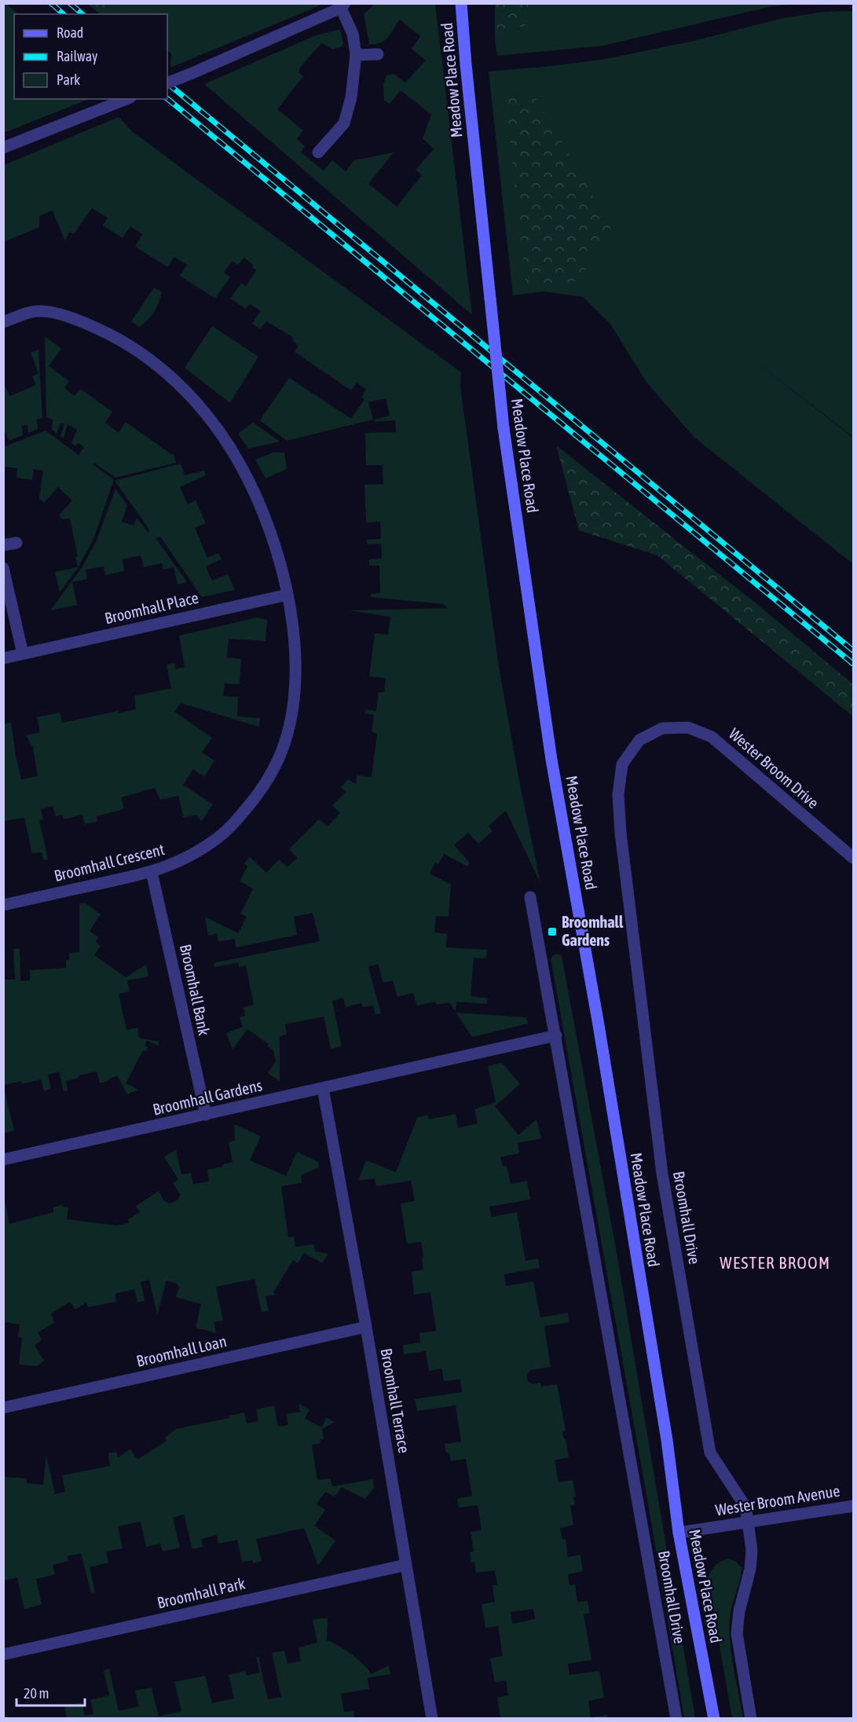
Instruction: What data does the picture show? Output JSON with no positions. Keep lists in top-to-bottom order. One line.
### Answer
{"streets":{"main road":["Meadow Place Road"],"street":["Broomhall Place","Wester Broom Drive","Broomhall Crescent","Broomhall Bank","Broomhall Gardens","Broomhall Drive","Broomhall Loan","Broomhall Terrace","Wester Broom Avenue","Broomhall Park"]},"crossings":[["Meadow Place Road","Wester Broom Avenue"],["Broomhall Place","Broomhall Crescent"],["Wester Broom Drive","Broomhall Drive"],["Broomhall Crescent","Broomhall Bank"],["Broomhall Bank","Broomhall Gardens"],["Broomhall Gardens","Broomhall Drive"],["Broomhall Gardens","Broomhall Terrace"],["Broomhall Drive","Wester Broom Avenue"],["Broomhall Loan","Broomhall Terrace"],["Broomhall Terrace","Broomhall Park"]],"districts":["WESTER BROOM"],"places":{"transit":["Broomhall Gardens"]},"legend":["Road","Railway","Park"],"scale_bar":"20 m"}
